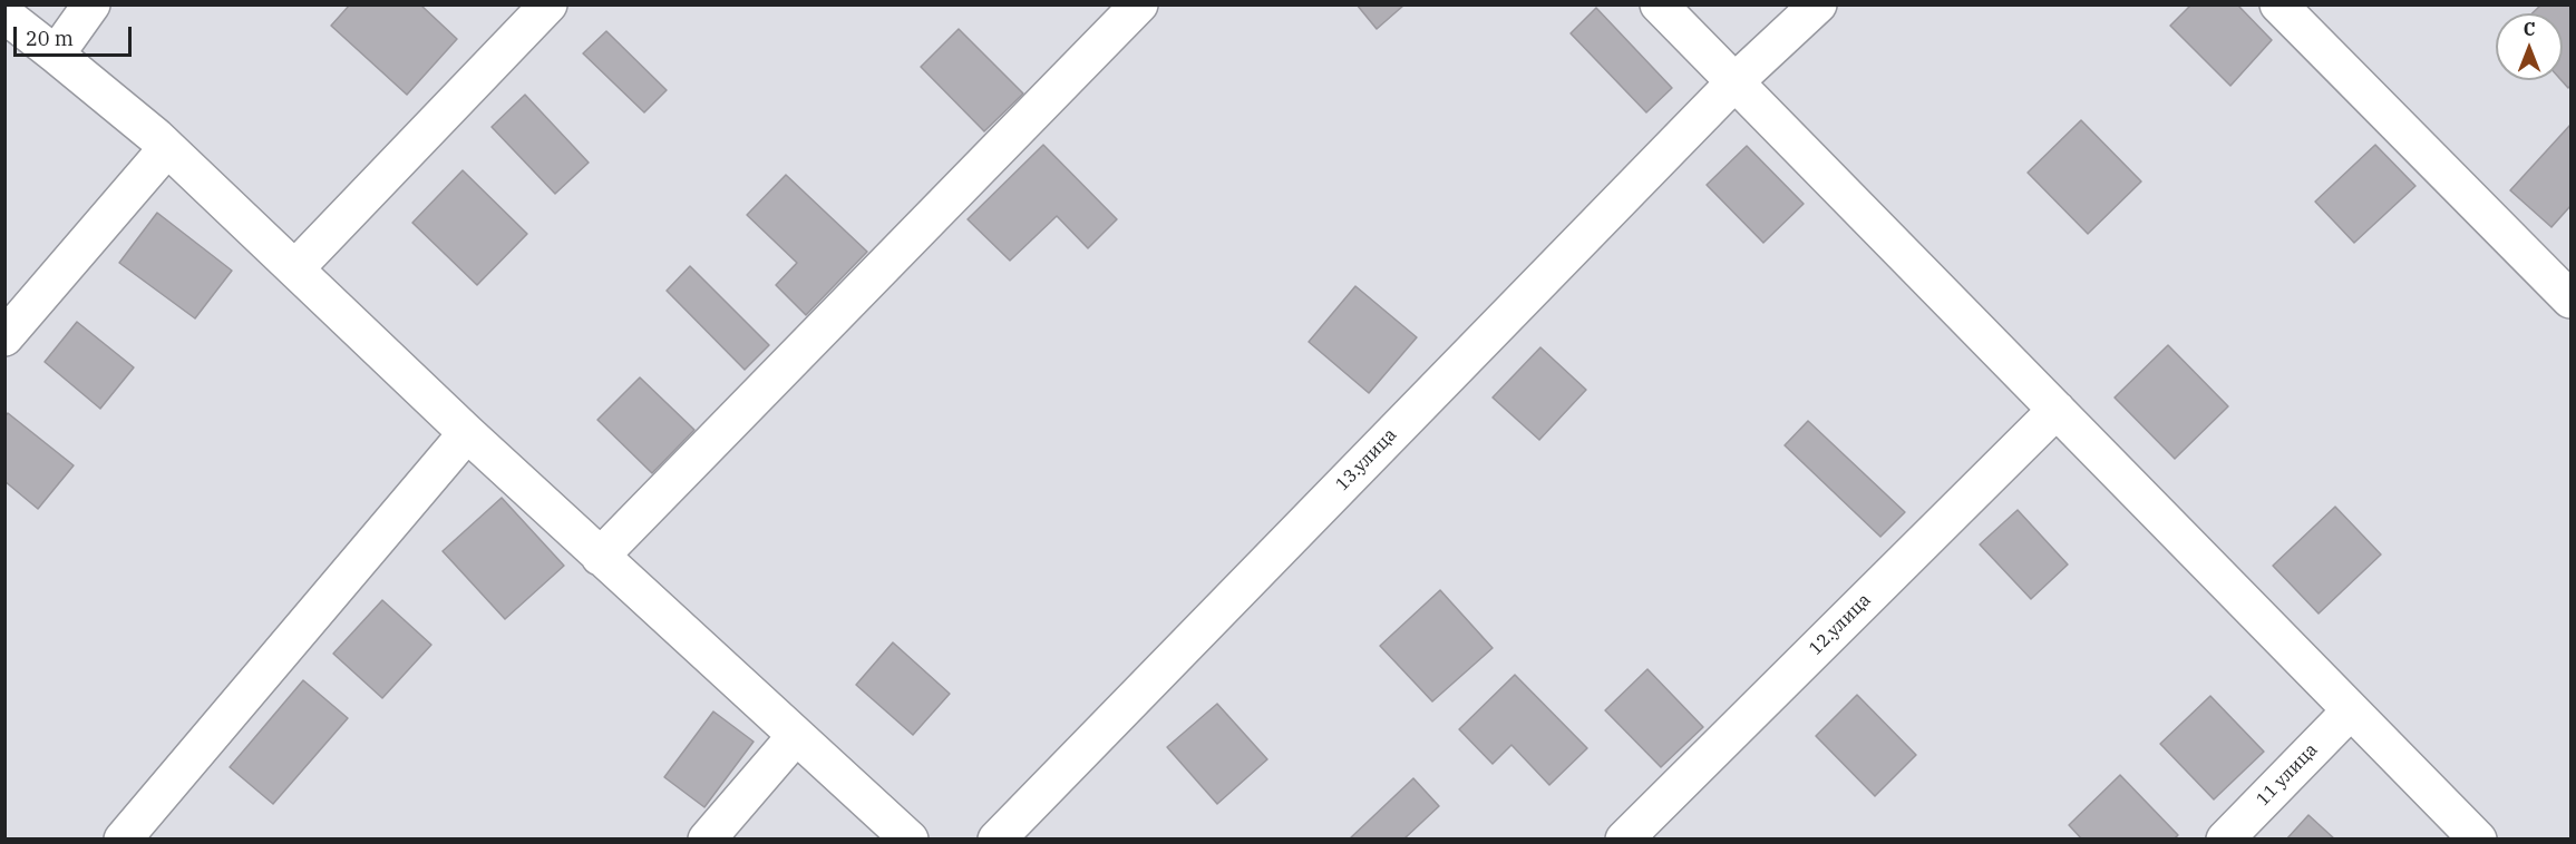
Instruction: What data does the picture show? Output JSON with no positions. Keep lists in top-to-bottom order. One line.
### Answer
{"streets":{"street":["13.улица","12.улица","11 улица"]},"scale_bar":"20 m","north":"top"}
